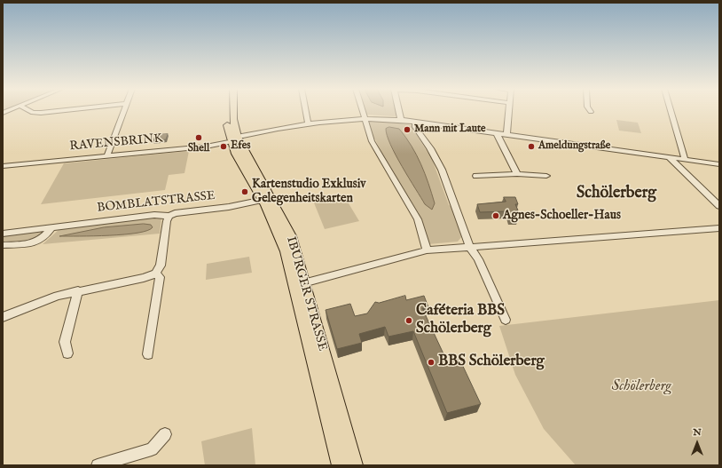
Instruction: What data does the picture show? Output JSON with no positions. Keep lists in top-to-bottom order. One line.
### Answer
{"streets":{"main road":["IBURGER STRASSE"],"street":["RAVENSBRINK","BOMBLATSTRASSE"]},"crossings":[["RAVENSBRINK","IBURGER STRASSE"],["BOMBLATSTRASSE","IBURGER STRASSE"]],"districts":["Schölerberg"],"parks":["Schölerberg"],"places":["Mann mit Laute","Shell","Efes","Ameldungstraße","Kartenstudio Exklusiv Gelegenheitskarten","Agnes-Schoeller-Haus","Caféteria BBS Schölerberg","BBS Schölerberg"],"north":"top"}
